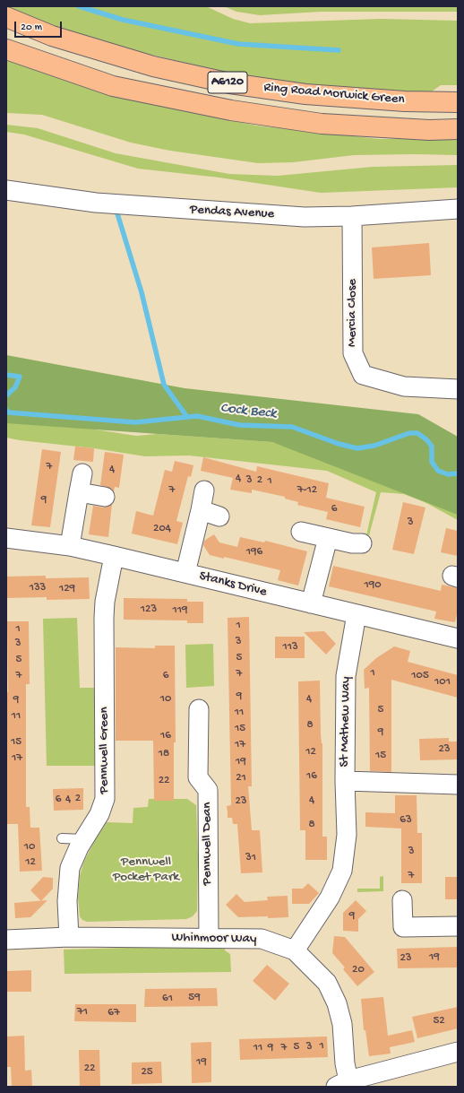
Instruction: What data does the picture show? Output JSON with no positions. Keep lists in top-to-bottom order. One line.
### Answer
{"streets":{"highway":["A6120","Ring Road Morwick Green"],"street":["Pendas Avenue","Mercia Close","Stanks Drive","St Mathew Way","Pennwell Green","Pennwell Dean","Whinmoor Way"]},"crossings":[["Pendas Avenue","Mercia Close"],["Stanks Drive","St Mathew Way"],["Stanks Drive","Pennwell Green"],["Pennwell Green","Whinmoor Way"],["Pennwell Dean","Whinmoor Way"]],"water":["Cock Beck"],"parks":["Pennwell Pocket Park"],"house_numbers":["7","4","4","3","2","1","7","7-12","9","6","3","204","196","190","133","129","123","119","1","1","3","3","113","5","5","1","7","7","6","105","101","9","10","4","9","5","11","11","8","15","9","16","15","17","23","12","18","15","17","19","16","21","22","2","6","4","4","23","63","8","10","3","31","12","7","9","19","23","20","59","61","71","67","52","1","5","3","11","9","7","19","22","25"],"scale_bar":"20 m"}
